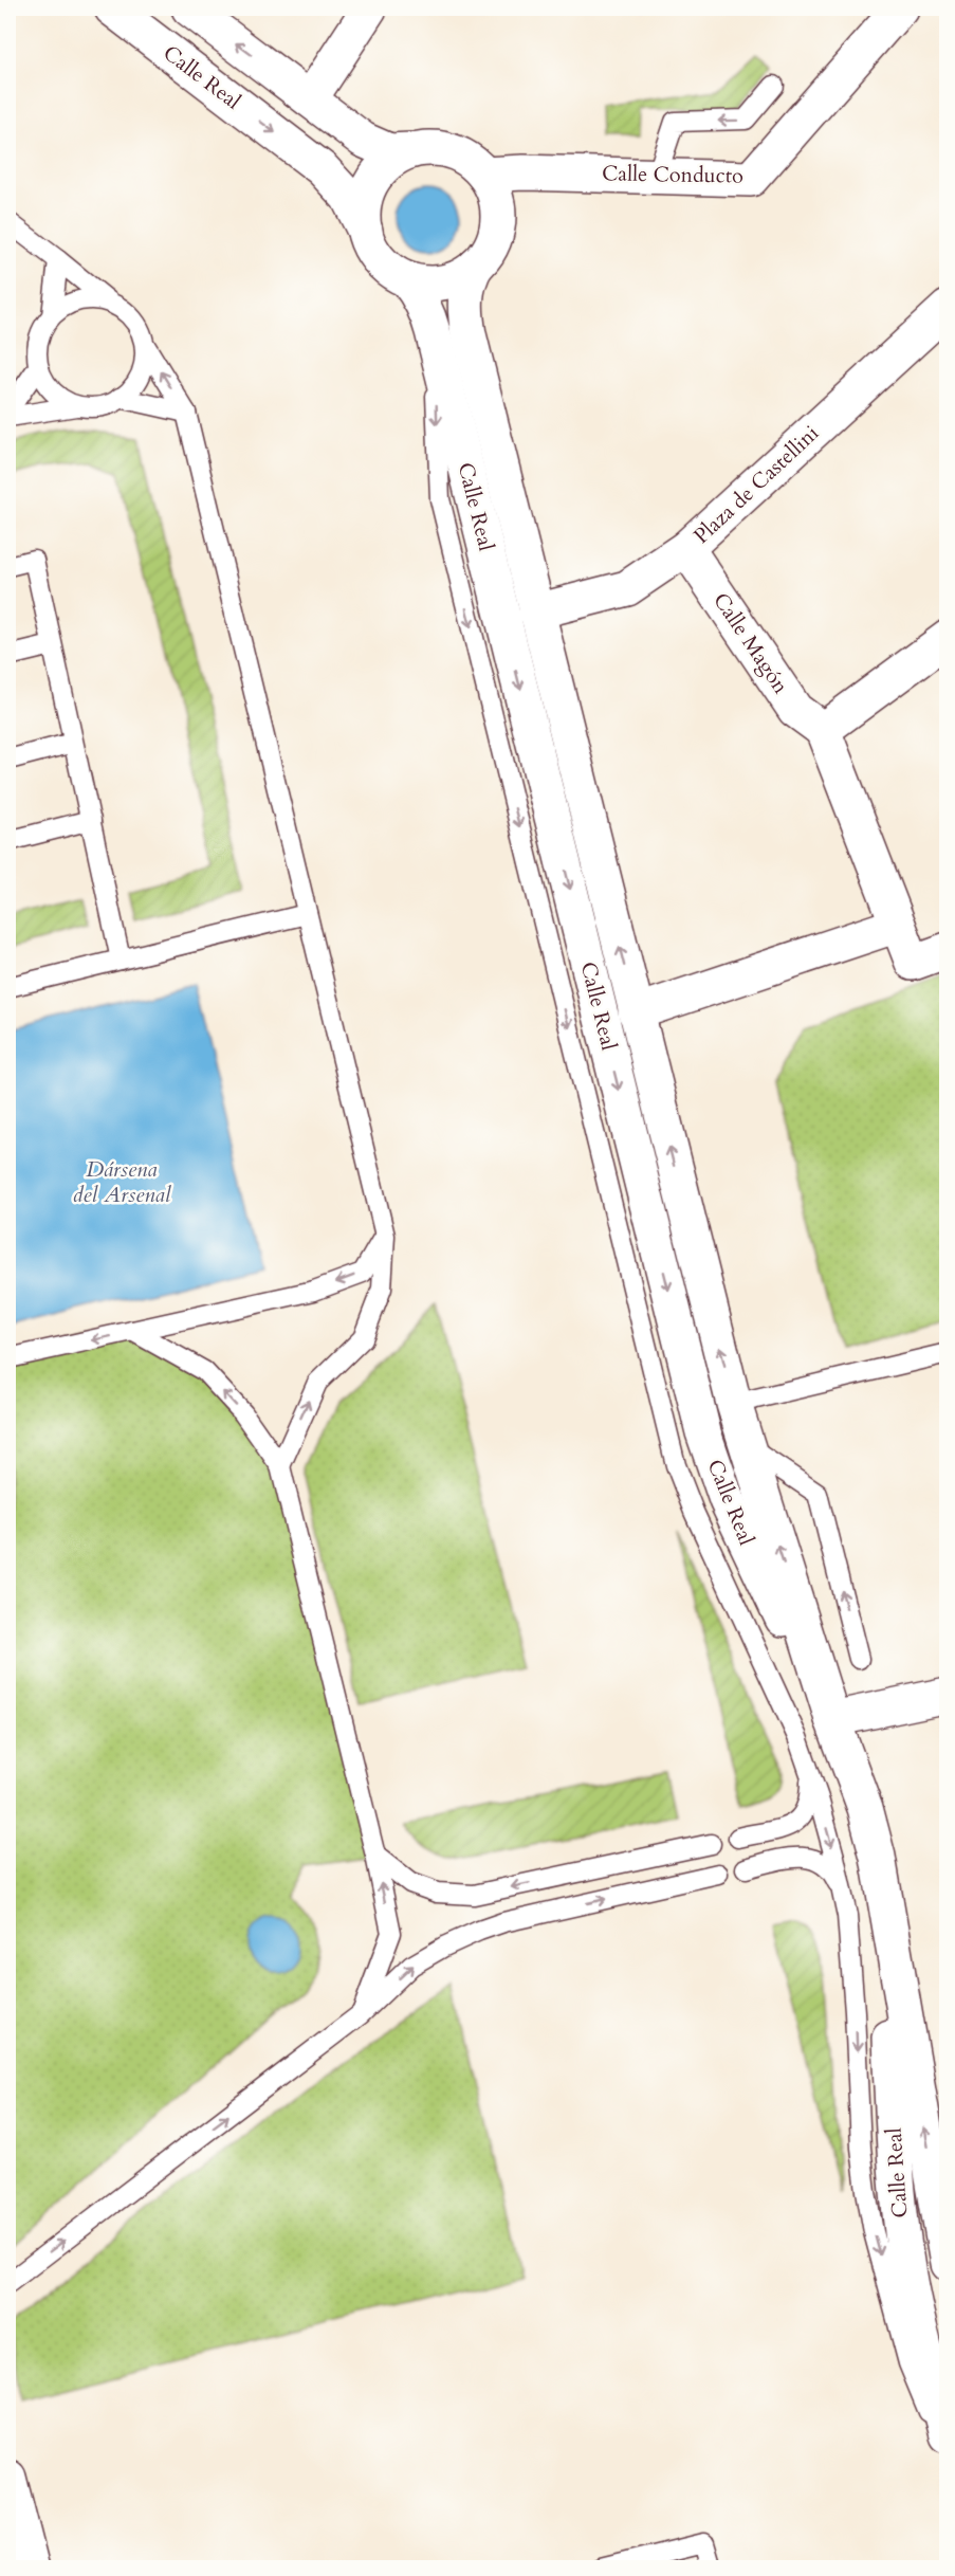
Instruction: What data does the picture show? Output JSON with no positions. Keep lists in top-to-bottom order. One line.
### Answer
{"streets":{"main road":["Calle Real","Calle Conducto","Plaza de Castellini","Calle Magón"]},"crossings":[["Calle Real","Calle Conducto"],["Calle Real","Plaza de Castellini"],["Plaza de Castellini","Calle Magón"]],"water":["Dársena del Arsenal"]}
